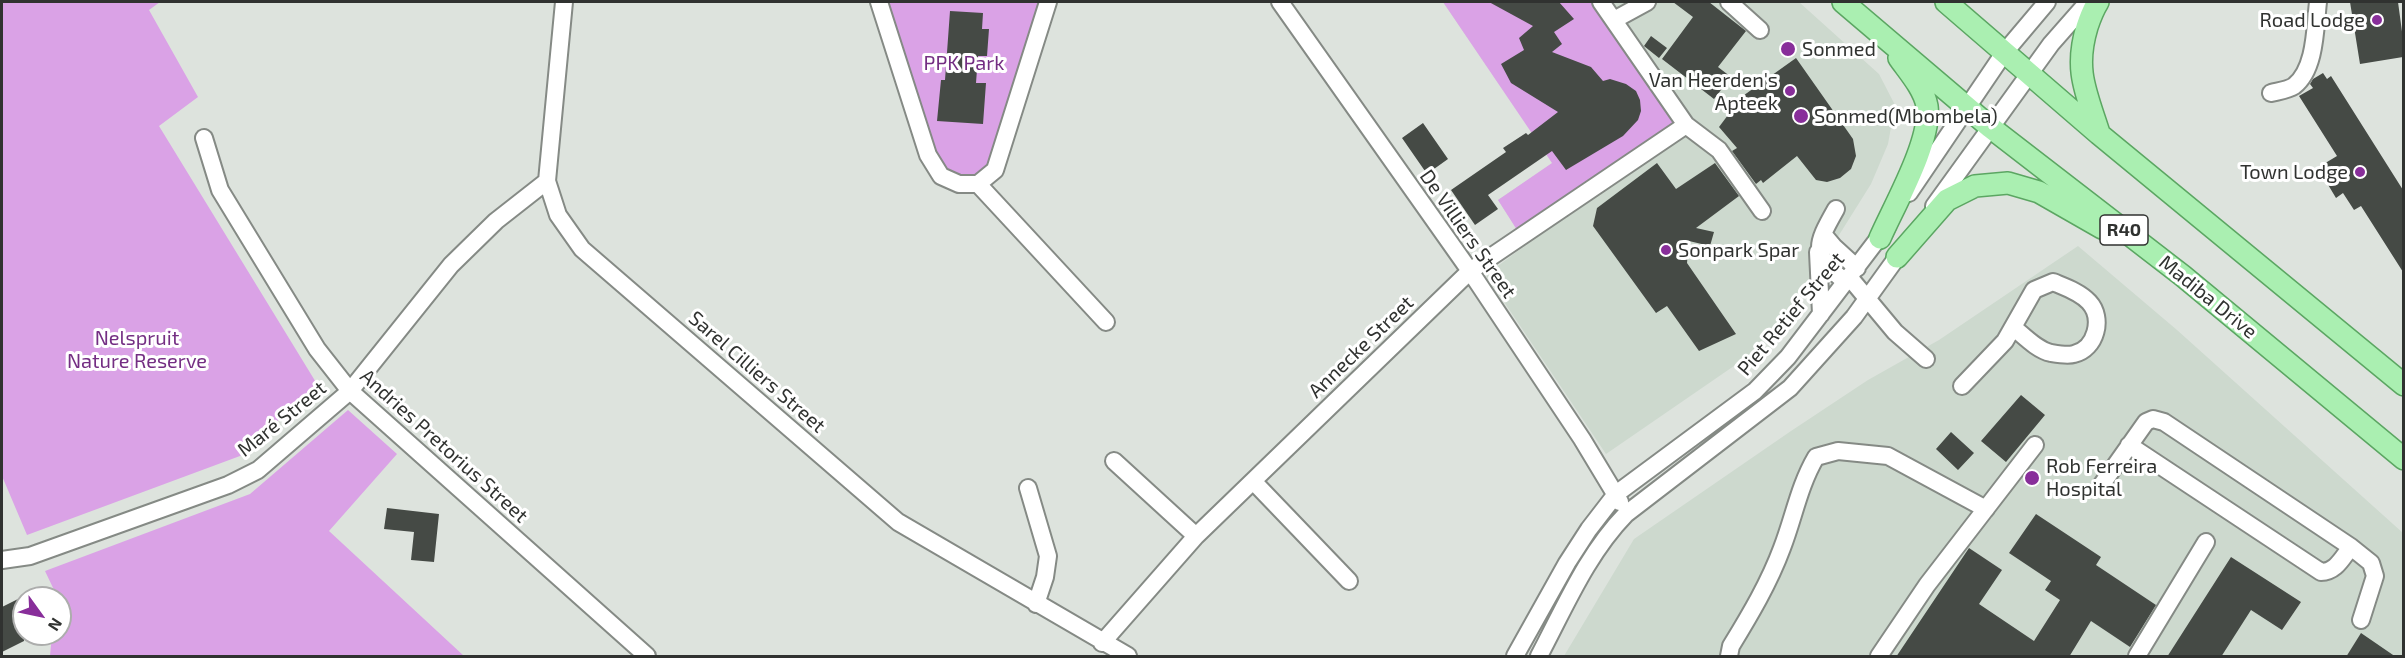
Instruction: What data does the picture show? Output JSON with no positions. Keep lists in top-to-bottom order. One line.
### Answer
{"streets":{"main road":["R40","Madiba Drive"],"street":["De Villiers Street","Piet Retief Street","Annecke Street","Sarel Cilliers Street","Maré Street","Andries Pretorius Street"]},"crossings":[["De Villiers Street","Piet Retief Street"],["De Villiers Street","Annecke Street"],["Madiba Drive","Piet Retief Street"],["Annecke Street","Sarel Cilliers Street"],["Sarel Cilliers Street","Maré Street"],["Maré Street","Andries Pretorius Street"]],"parks":["PPK Park","Nelspruit Nature Reserve"],"places":["Road Lodge","Sonmed","Van Heerden's Apteek","Sonmed(Mbombela)","Town Lodge","Sonpark Spar","Rob Ferreira Hospital"],"north":"bottom right"}
